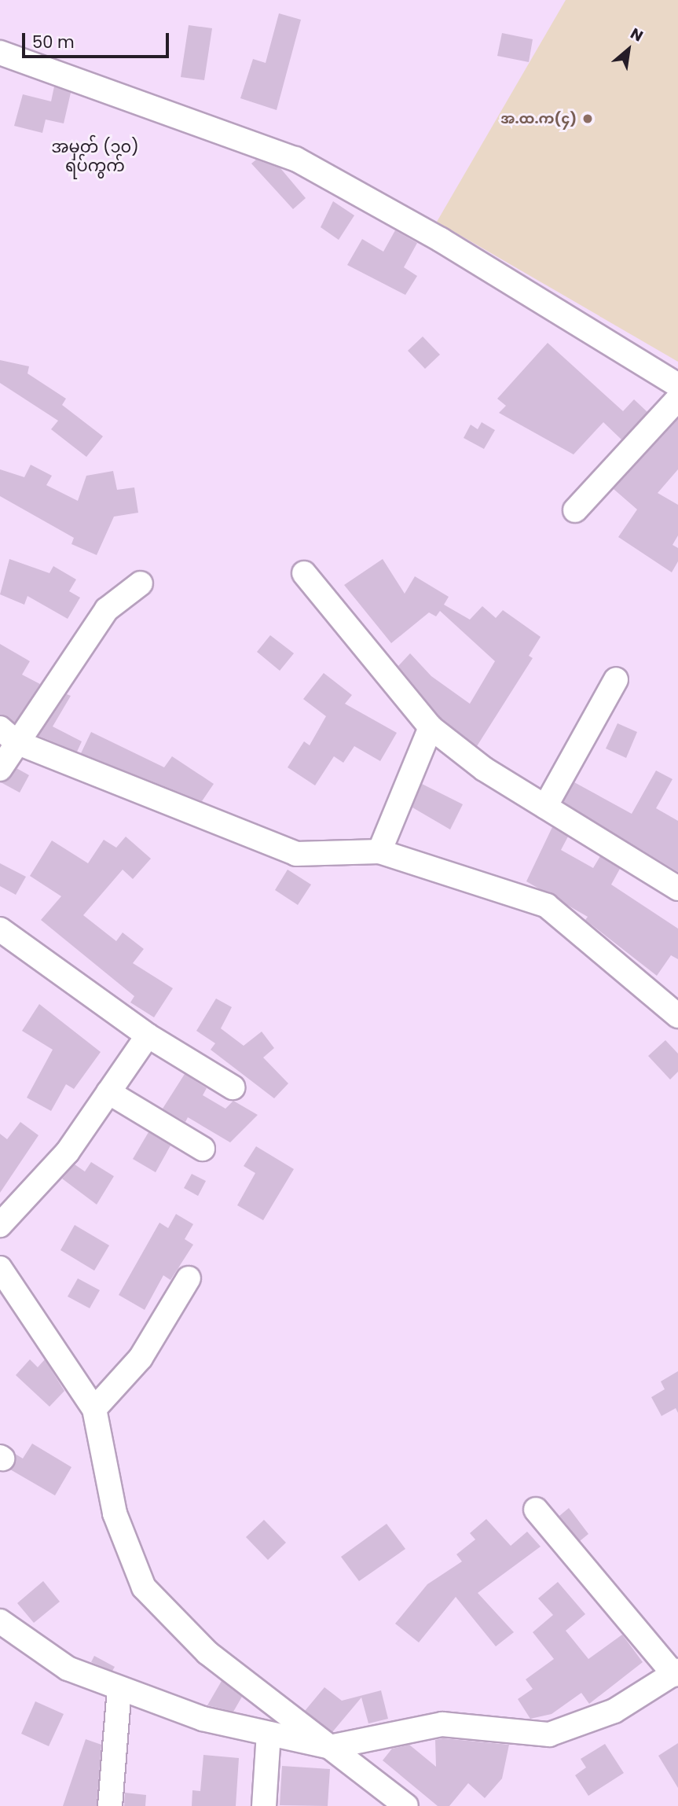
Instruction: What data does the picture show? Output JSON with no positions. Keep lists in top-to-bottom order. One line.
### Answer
{"districts":["အမှတ် (၁၀) ရပ်ကွက်"],"places":["အ.ထ.က(၄)"],"scale_bar":"50 m","north":"top right"}
